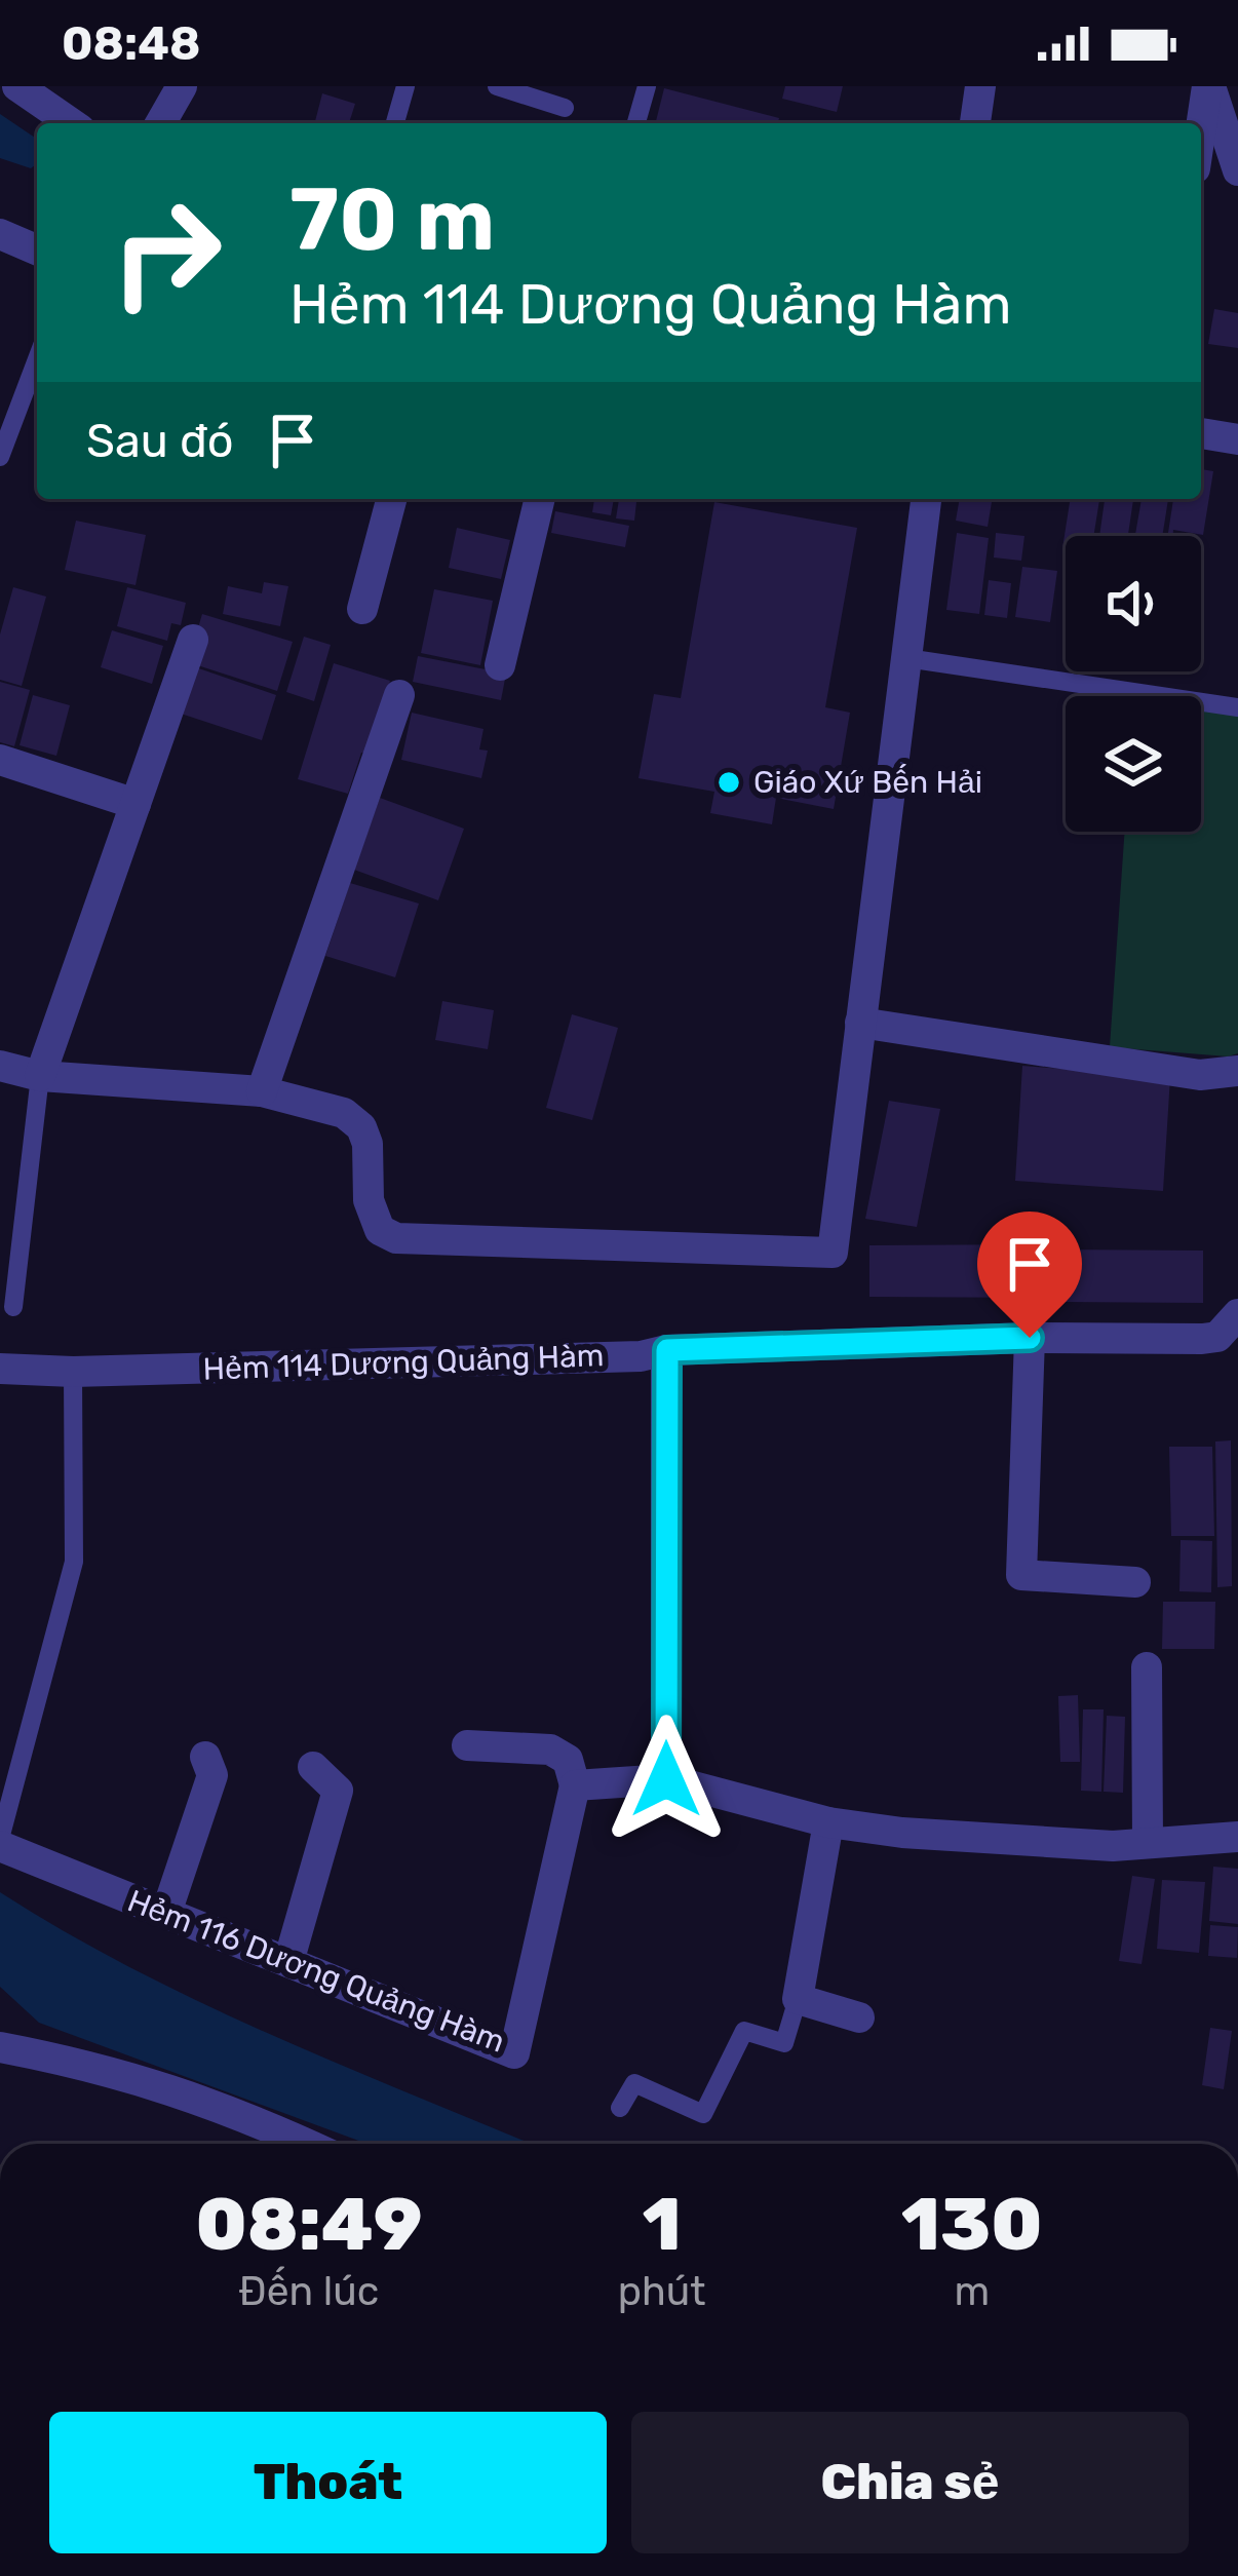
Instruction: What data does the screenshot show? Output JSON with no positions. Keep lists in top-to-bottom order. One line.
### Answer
{"streets":{"street":["Hẻm 114 Dương Quảng Hàm","Hẻm 116 Dương Quảng Hàm"]},"places":["Giáo Xứ Bến Hải"],"page":{"status":"08:48","turn":["70 m","Hẻm 114 Dương Quảng Hàm"],"then":"Sau đó","eta":["08:49","Đến lúc","1","phút","130","m"],"buttons":["Thoát","Chia sẻ"]}}
